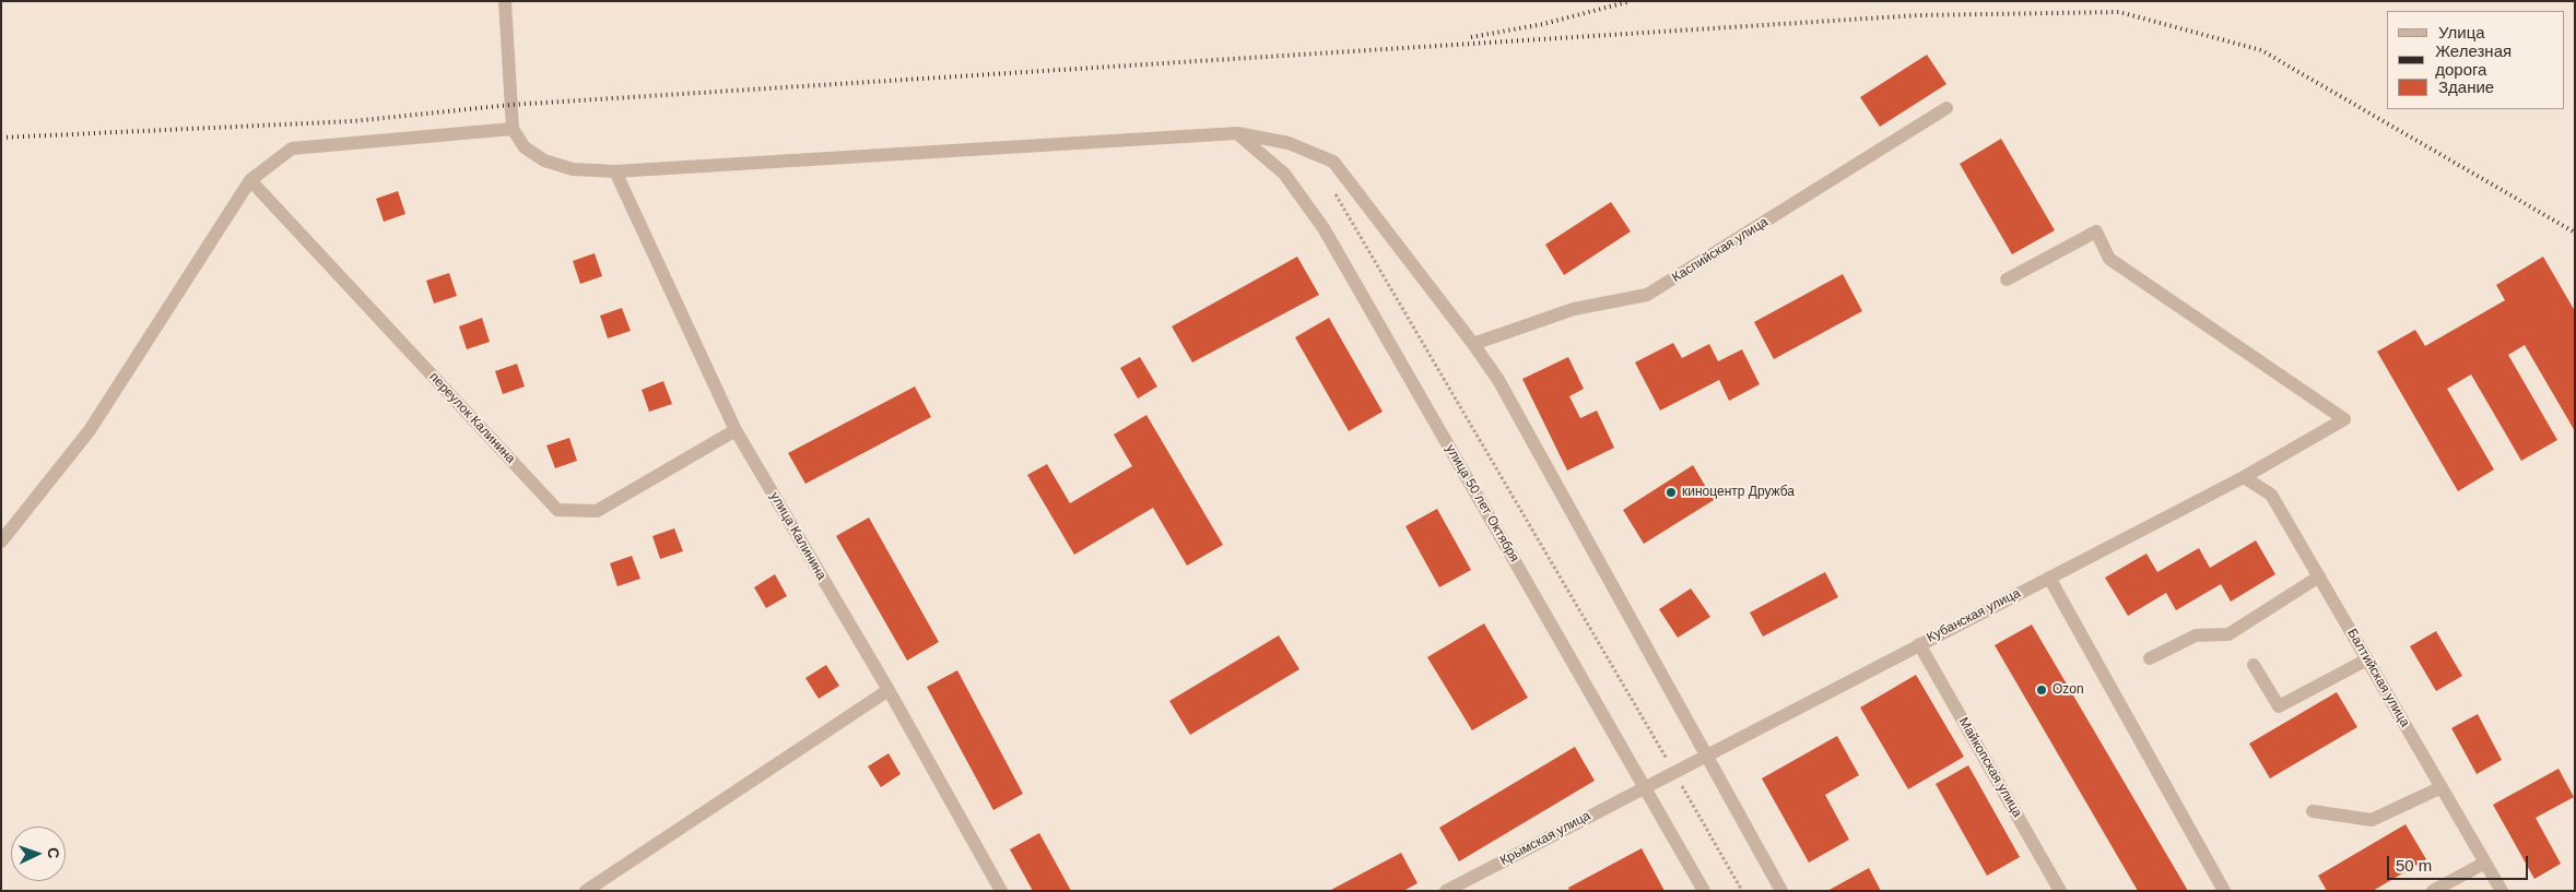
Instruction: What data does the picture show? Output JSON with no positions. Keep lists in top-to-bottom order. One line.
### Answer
{"streets":{"street":["Каспийская улица","переулок Калинина","улица 50 лет Октября","улица Калинина","Кубанская улица","Балтийская улица","Майкопская улица","Крымская улица"]},"crossings":[["переулок Калинина","улица Калинина"],["улица 50 лет Октября","Крымская улица"],["Кубанская улица","Балтийская улица"],["Кубанская улица","Майкопская улица"],["Кубанская улица","Крымская улица"]],"places":["киноцентр Дружба","Ozon"],"legend":["Улица","Железная дорога","Здание"],"scale_bar":"50 m","north":"right"}
